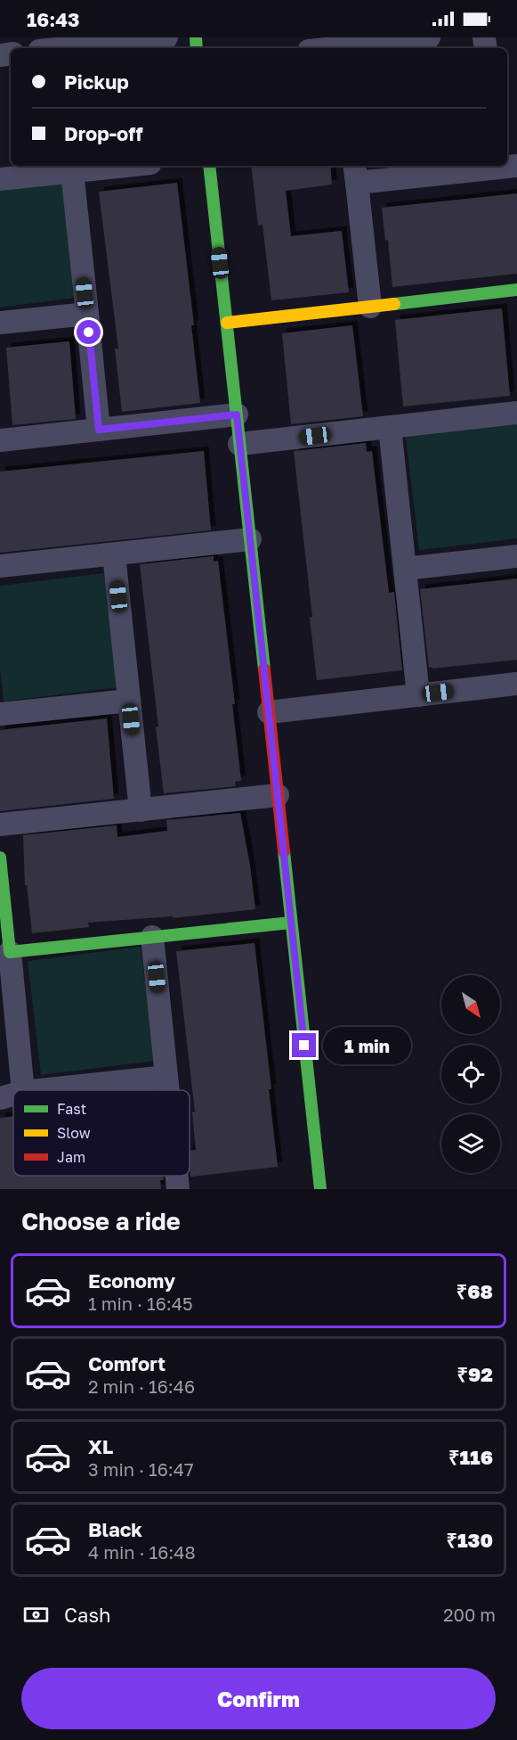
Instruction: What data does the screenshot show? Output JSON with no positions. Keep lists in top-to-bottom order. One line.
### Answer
{"legend":["Fast","Slow","Jam"],"north":"bottom right","page":{"status":"16:43","banner":["Pickup","Drop-off"],"bubble":"1 min","heading":"Choose a ride","list":[{"name":"Economy","note":"1 min · 16:45","value":"₹68"},{"name":"Comfort","note":"2 min · 16:46","value":"₹92"},{"name":"XL","note":"3 min · 16:47","value":"₹116"},{"name":"Black","note":"4 min · 16:48","value":"₹130"}],"pay":["Cash","200 m"],"buttons":"Confirm"}}
